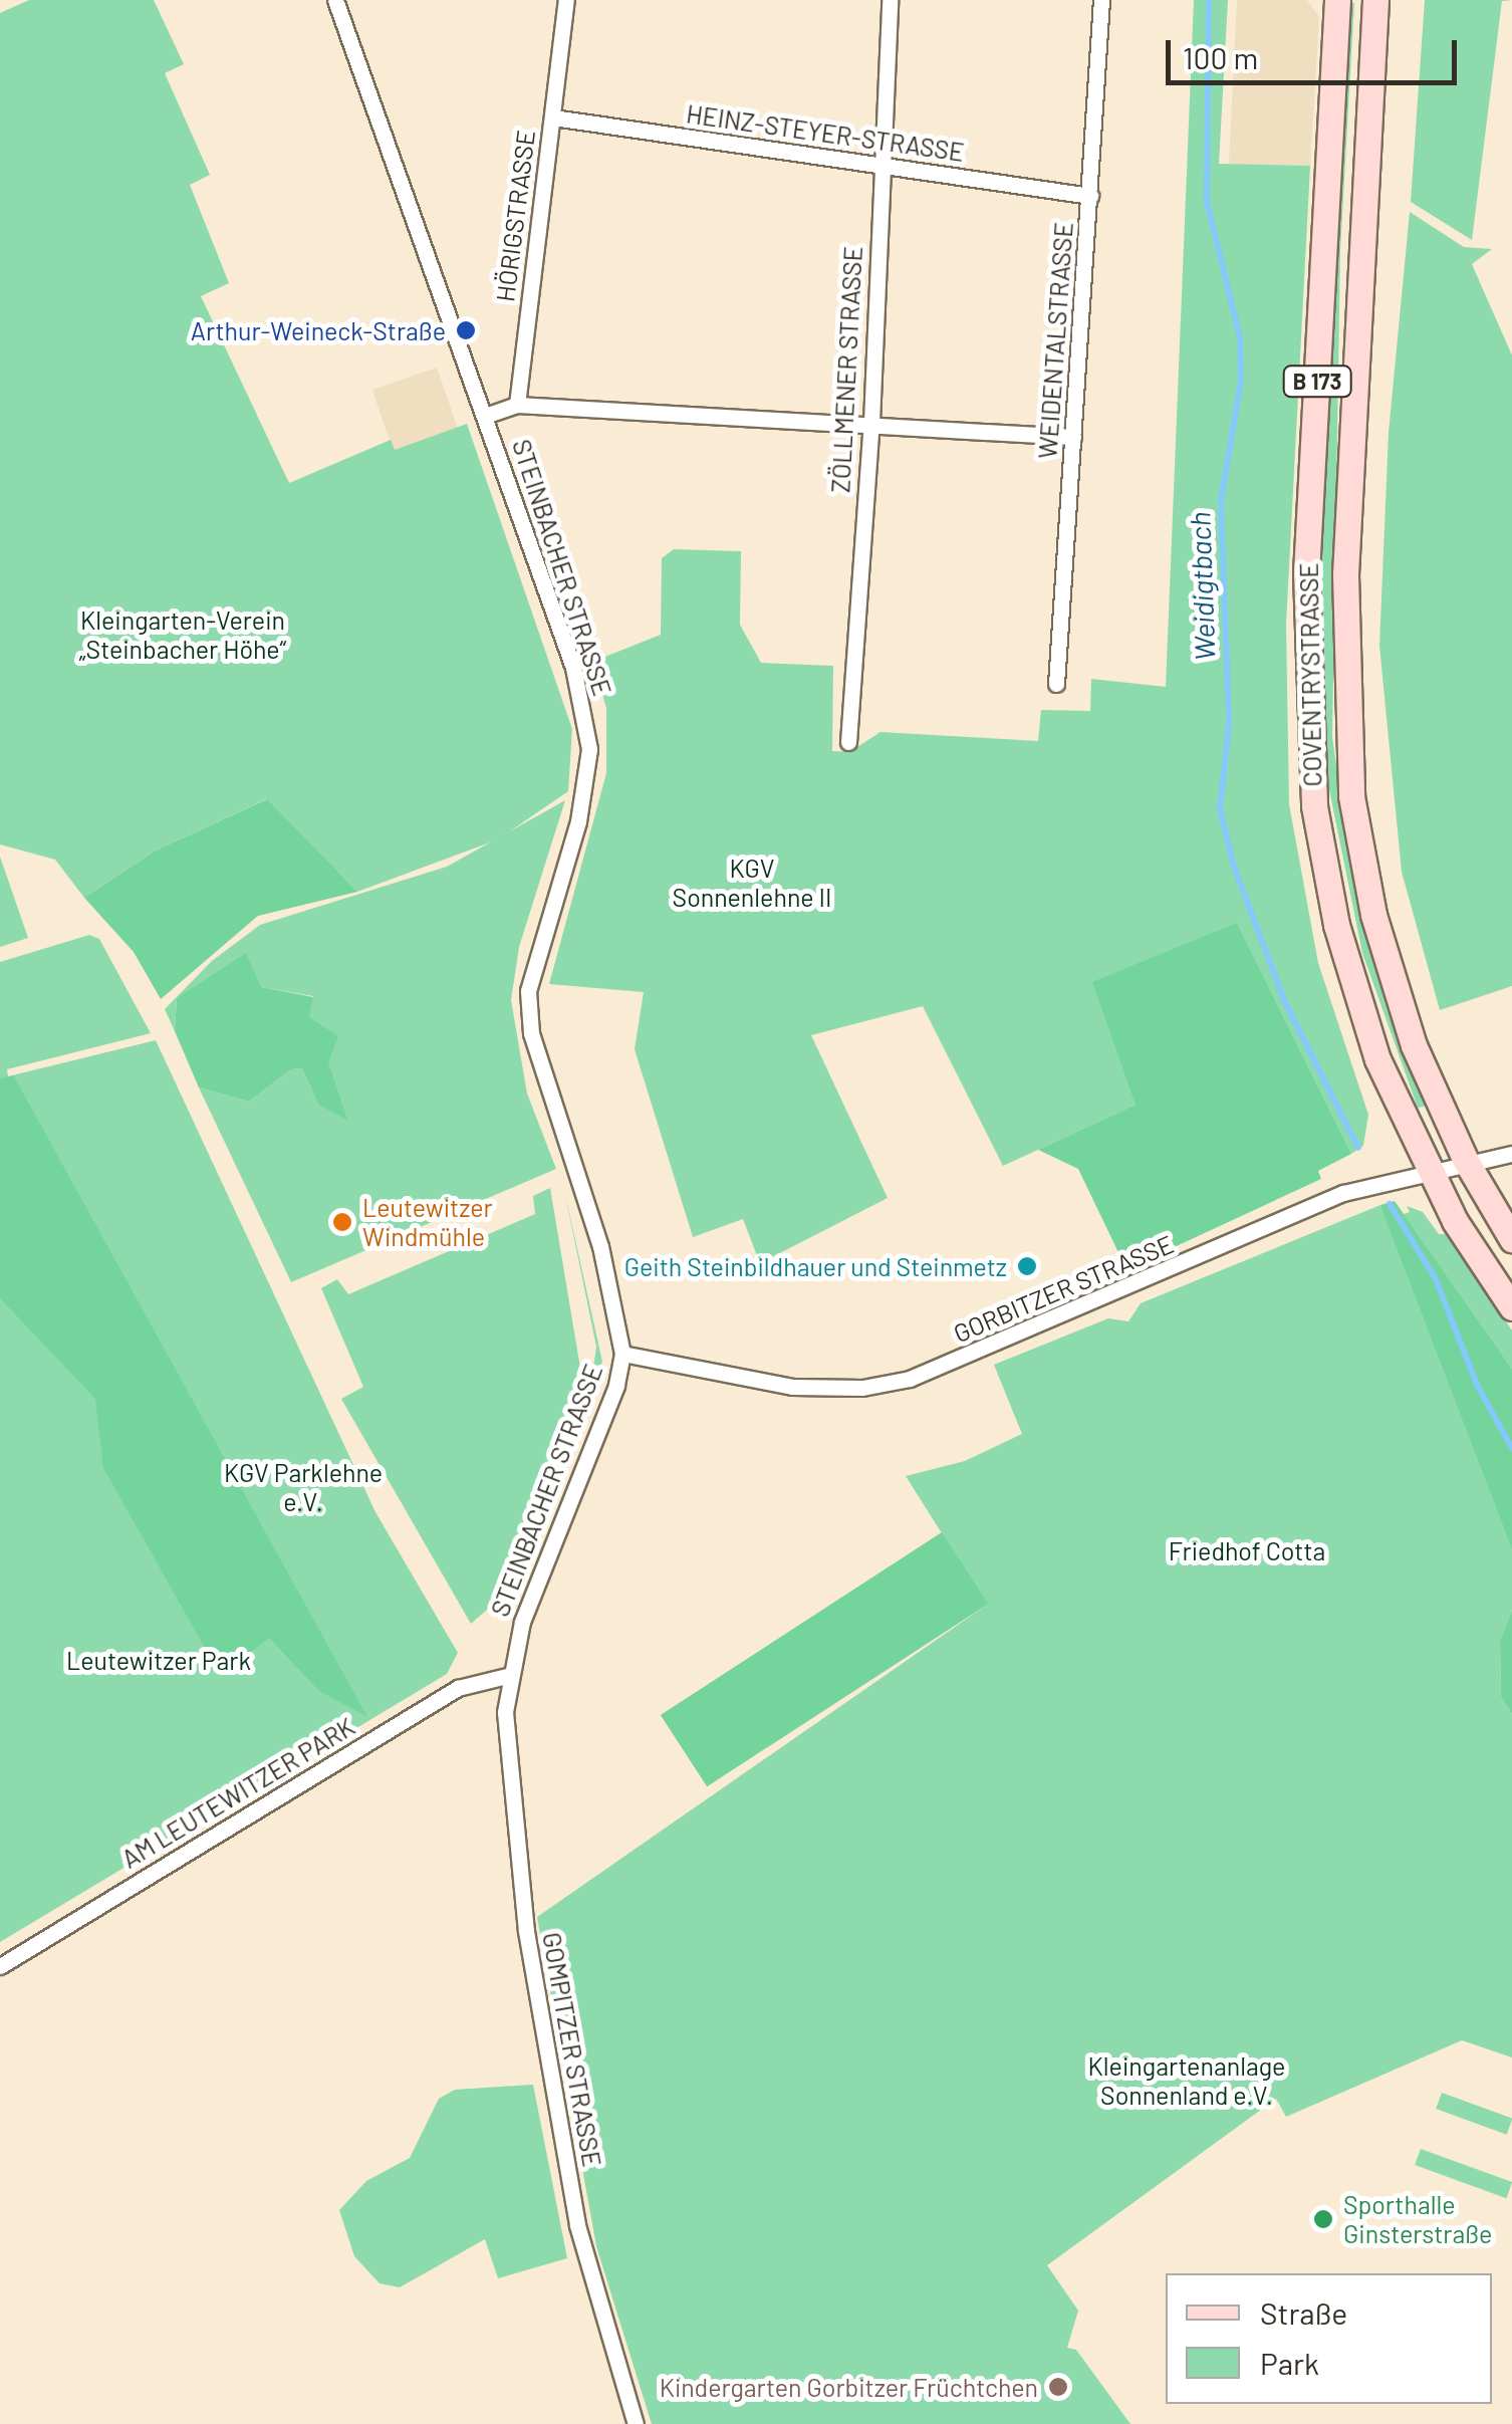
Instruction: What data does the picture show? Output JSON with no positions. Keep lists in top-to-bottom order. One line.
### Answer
{"streets":{"main road":["B 173","COVENTRYSTRASSE"],"street":["HEINZ-STEYER-STRASSE","HÖRIGSTRASSE","WEIDENTALSTRASSE","ZÖLLMENER STRASSE","STEINBACHER STRASSE","GORBITZER STRASSE","AM LEUTEWITZER PARK","GOMPITZER STRASSE"]},"crossings":[["HEINZ-STEYER-STRASSE","HÖRIGSTRASSE"],["HEINZ-STEYER-STRASSE","WEIDENTALSTRASSE"],["HEINZ-STEYER-STRASSE","ZÖLLMENER STRASSE"],["STEINBACHER STRASSE","GORBITZER STRASSE"],["STEINBACHER STRASSE","AM LEUTEWITZER PARK"],["STEINBACHER STRASSE","GOMPITZER STRASSE"],["COVENTRYSTRASSE","GORBITZER STRASSE"],["AM LEUTEWITZER PARK","GOMPITZER STRASSE"]],"water":["Weidigtbach"],"parks":["Kleingarten-Verein „Steinbacher Höhe“","KGV Sonnenlehne II","KGV Parklehne e.V.","Friedhof Cotta","Leutewitzer Park","Kleingartenanlage Sonnenland e.V."],"places":["Arthur-Weineck-Straße","Leutewitzer Windmühle","Geith Steinbildhauer und Steinmetz","Sporthalle Ginsterstraße","Kindergarten Gorbitzer Früchtchen"],"legend":["Straße","Park"],"scale_bar":"100 m"}
